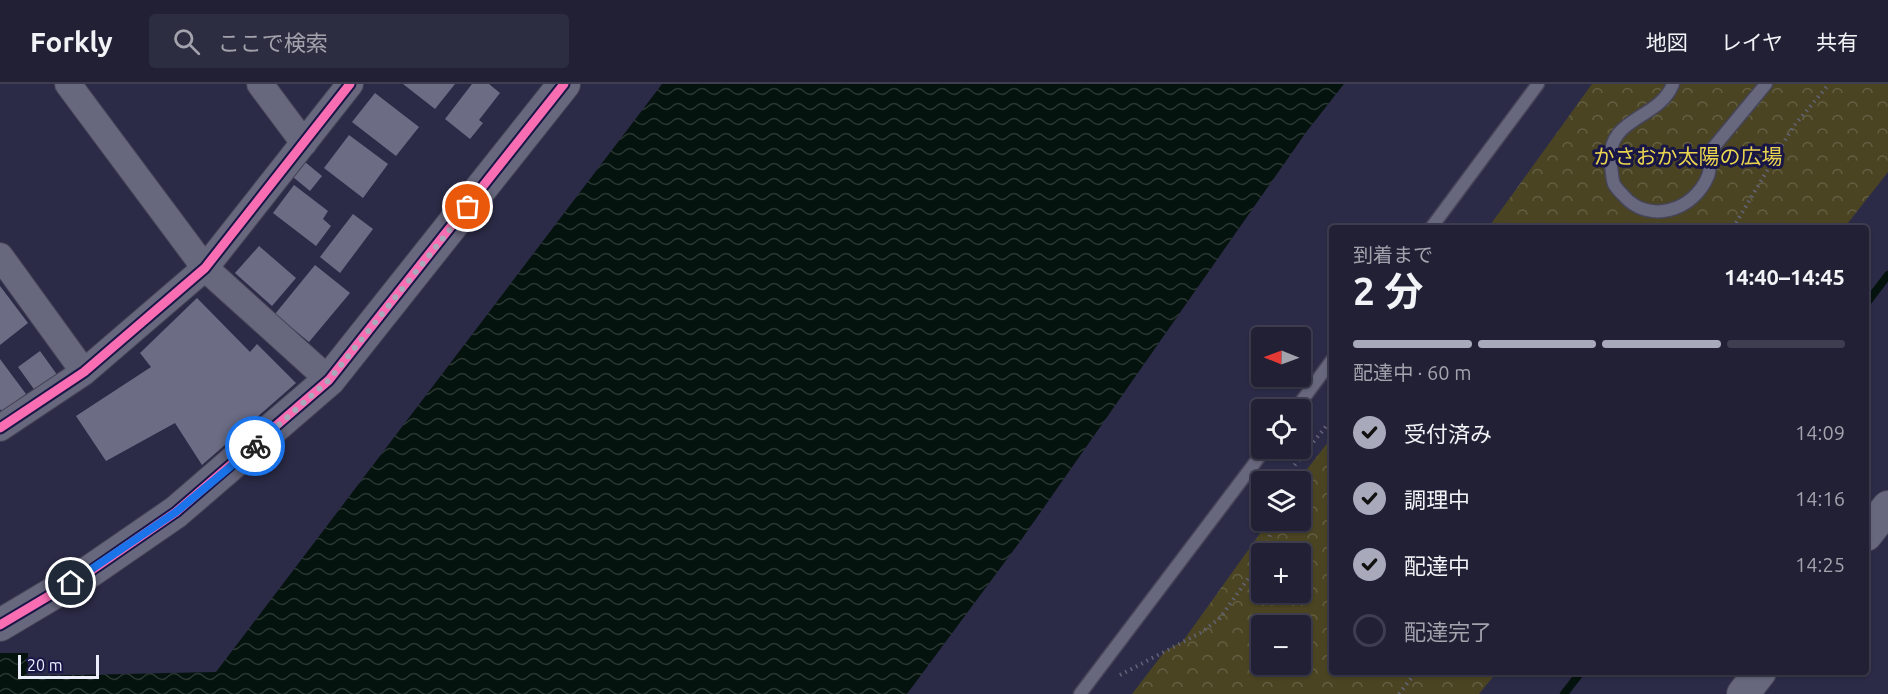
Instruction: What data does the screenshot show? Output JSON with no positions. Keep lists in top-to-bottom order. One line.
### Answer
{"parks":["かさおか太陽の広場"],"scale_bar":"20 m","north":"left","page":{"header":"Forkly","search":"ここで検索","nav":["地図","レイヤ","共有"],"heading":["2 分","到着まで","14:40–14:45"],"map_buttons":["+","−"],"bar":"配達中 · 60 m","list":[["受付済み","14:09"],["調理中","14:16"],["配達中","14:25"],"配達完了"],"scale":"20 m"}}
